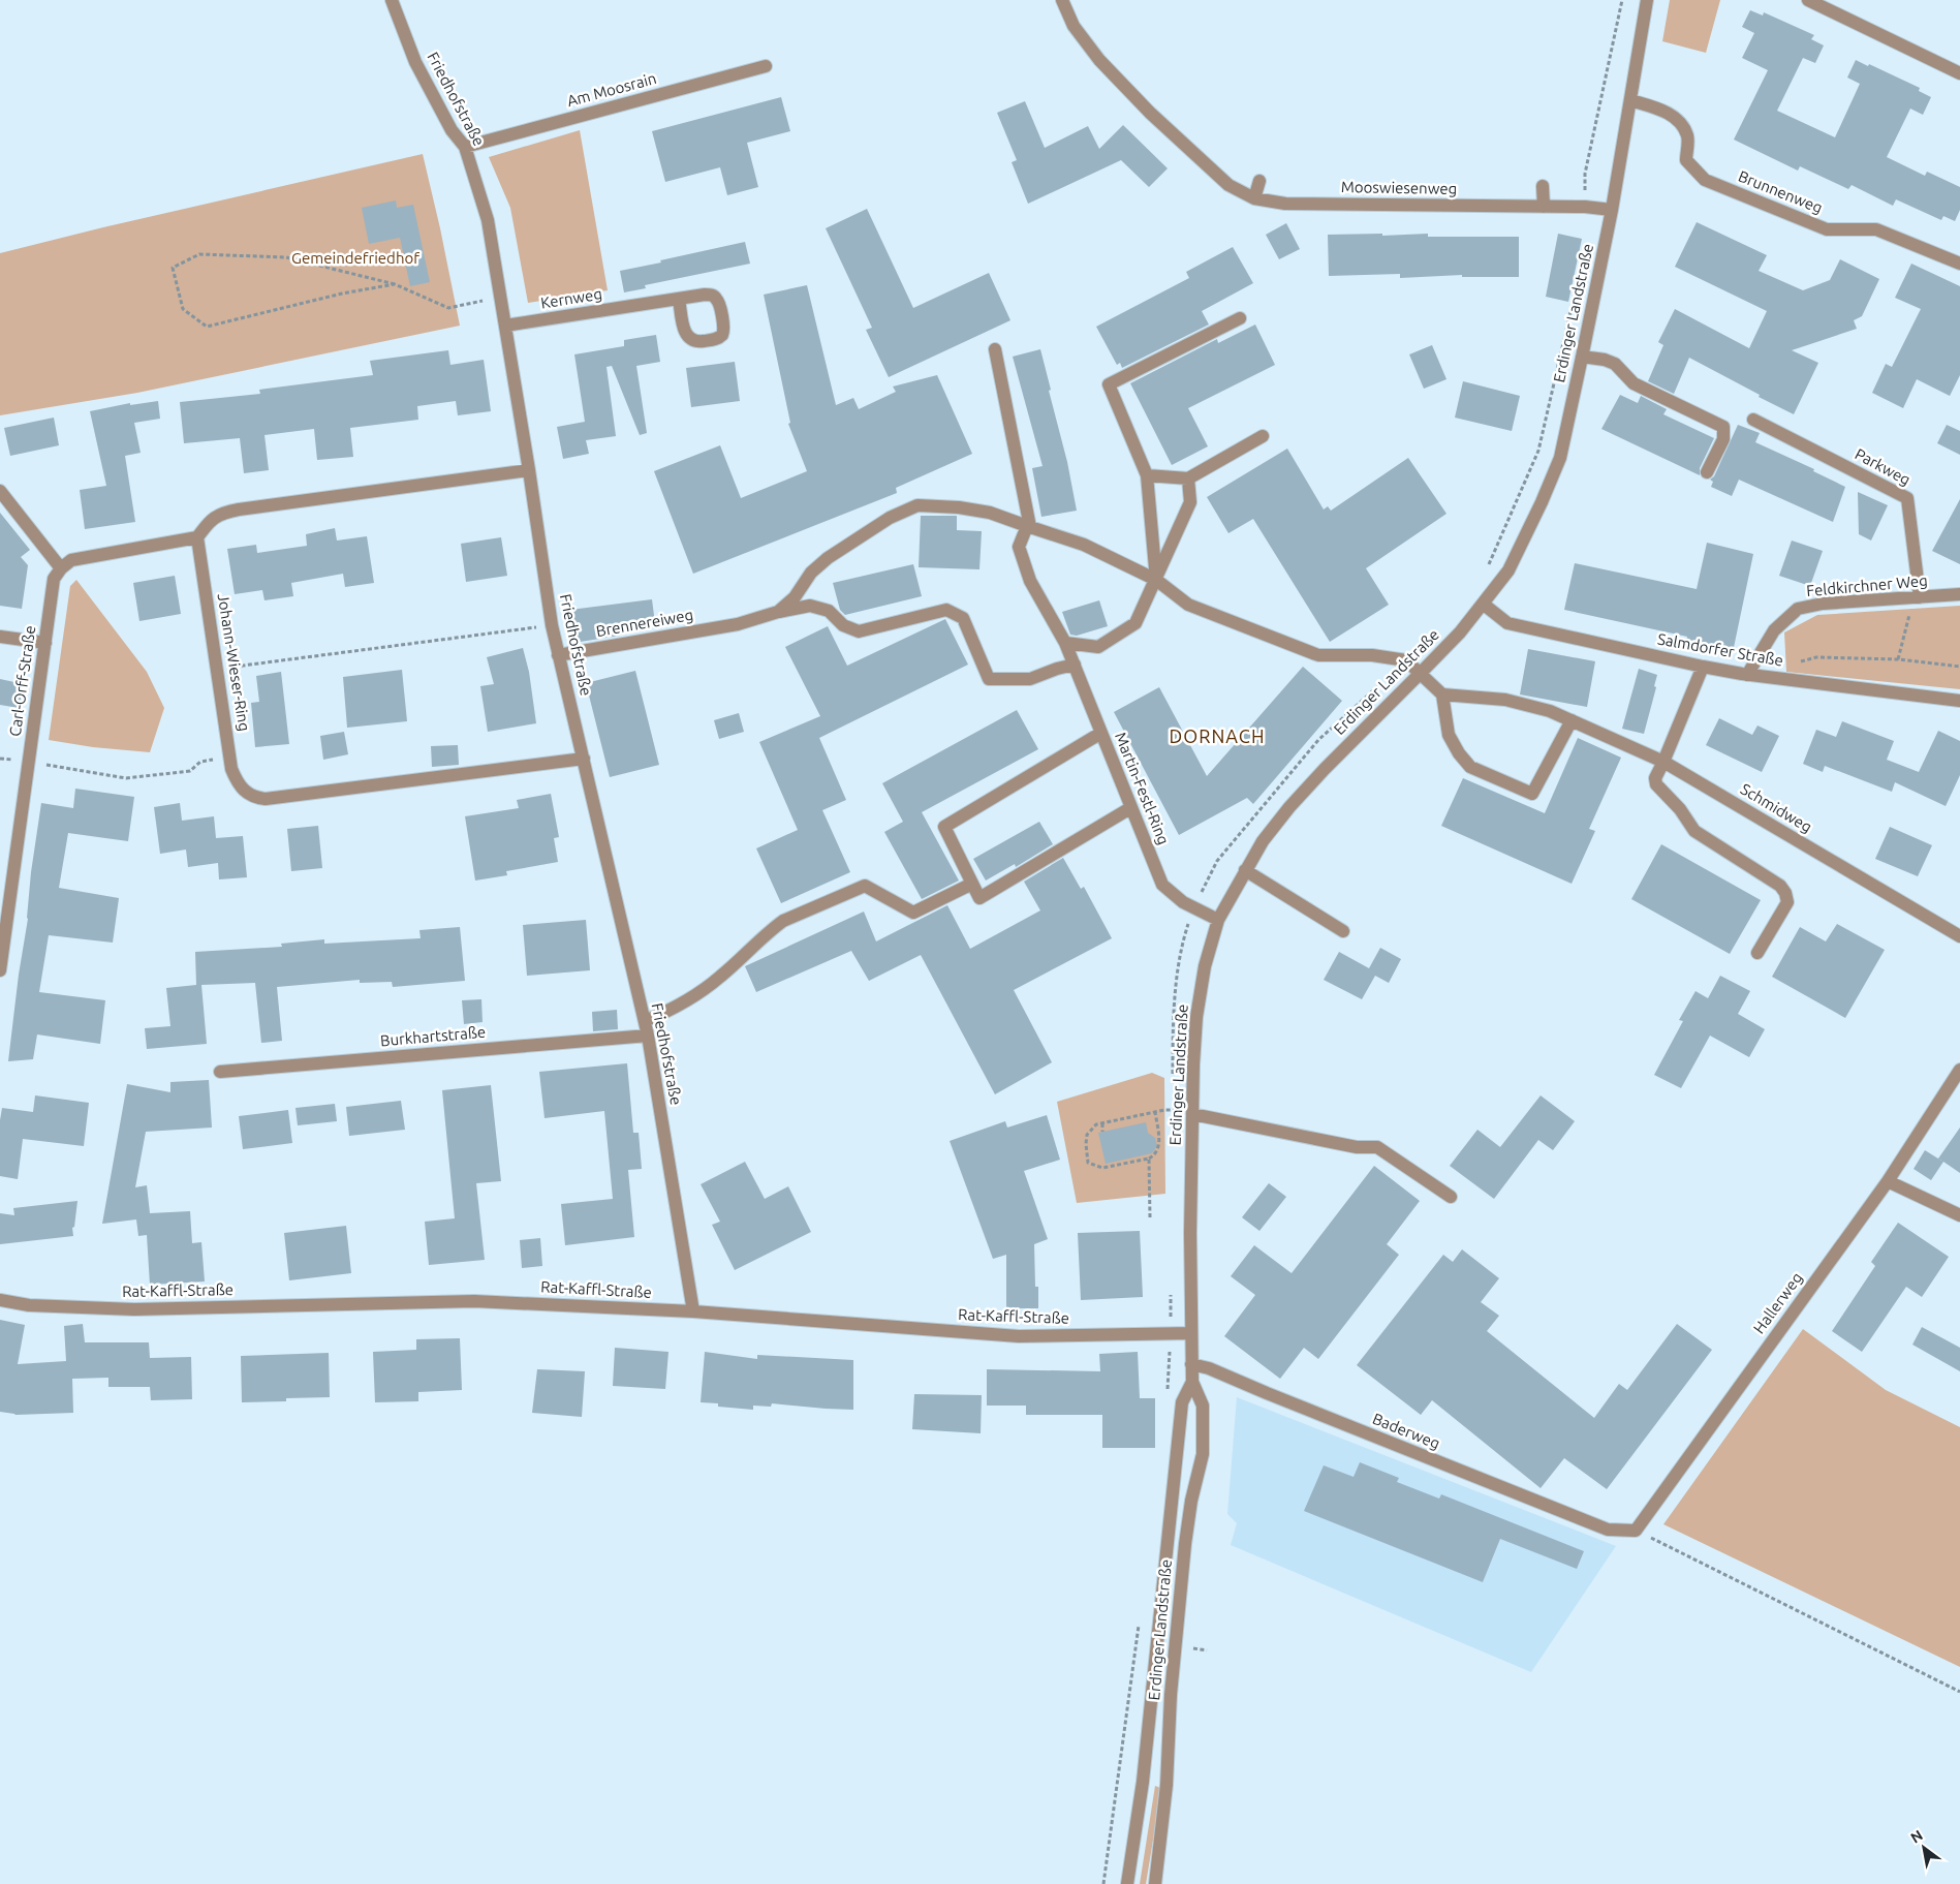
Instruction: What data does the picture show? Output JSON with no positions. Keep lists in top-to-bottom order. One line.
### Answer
{"streets":{"street":["Am Moosrain","Friedhofstraße","Mooswiesenweg","Brunnenweg","Kernweg","Erdinger Landstraße","Parkweg","Feldkirchner Weg","Brennereiweg","Salmdorfer Straße","Johann-Wieser-Ring","Carl-Orff-Straße","Martin-Festl-Ring","Schmidweg","Burkhartstraße","Rat-Kaffl-Straße","Hallerweg","Baderweg"]},"crossings":[["Am Moosrain","Friedhofstraße"],["Friedhofstraße","Kernweg"],["Friedhofstraße","Brennereiweg"],["Friedhofstraße","Johann-Wieser-Ring"],["Friedhofstraße","Burkhartstraße"],["Friedhofstraße","Rat-Kaffl-Straße"],["Mooswiesenweg","Erdinger Landstraße"],["Brunnenweg","Erdinger Landstraße"],["Erdinger Landstraße","Salmdorfer Straße"],["Erdinger Landstraße","Martin-Festl-Ring"],["Erdinger Landstraße","Rat-Kaffl-Straße"],["Erdinger Landstraße","Baderweg"],["Parkweg","Feldkirchner Weg"],["Feldkirchner Weg","Salmdorfer Straße"],["Brennereiweg","Martin-Festl-Ring"],["Hallerweg","Baderweg"]],"districts":["DORNACH"],"parks":["Gemeindefriedhof"],"north":"top left"}
